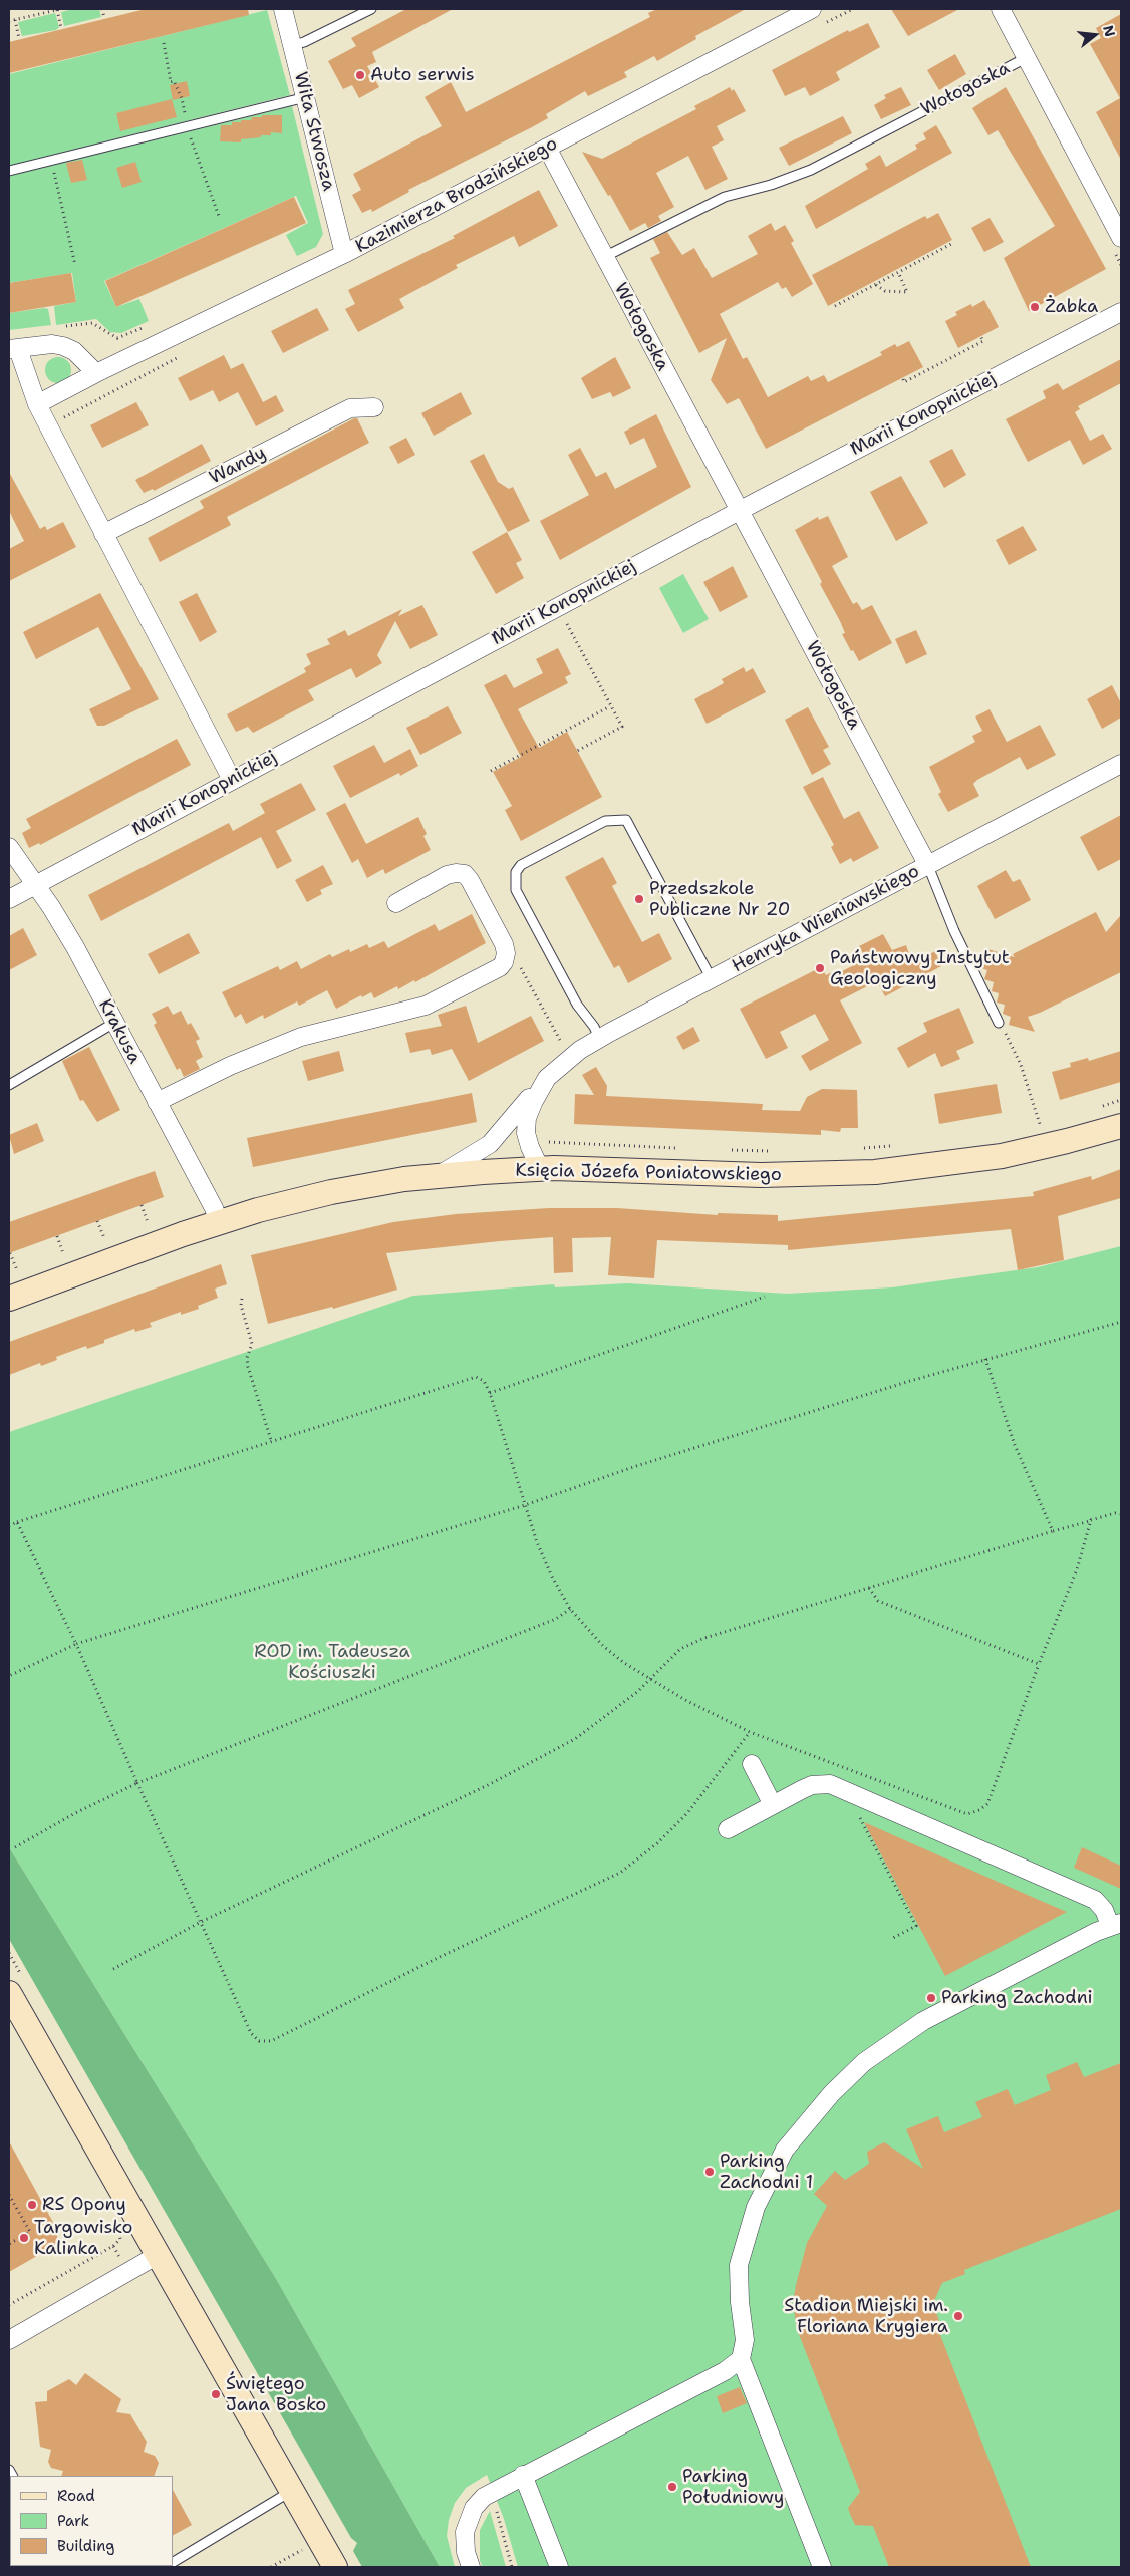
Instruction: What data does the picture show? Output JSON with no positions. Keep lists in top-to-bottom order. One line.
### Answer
{"streets":{"street":["Wołogoska","Wita Stwosza","Kazimierza Brodzińskiego","Marii Konopnickiej","Wandy","Henryka Wieniawskiego","Krakusa","Księcia Józefa Poniatowskiego"]},"crossings":[["Wołogoska","Kazimierza Brodzińskiego"],["Wołogoska","Marii Konopnickiej"],["Wołogoska","Henryka Wieniawskiego"],["Wita Stwosza","Kazimierza Brodzińskiego"],["Marii Konopnickiej","Krakusa"],["Henryka Wieniawskiego","Księcia Józefa Poniatowskiego"],["Krakusa","Księcia Józefa Poniatowskiego"]],"parks":["ROD im. Tadeusza Kościuszki"],"places":["Auto serwis","Żabka","Przedszkole Publiczne Nr 20","Państwowy Instytut Geologiczny","Parking Zachodni","Parking Zachodni 1","RS Opony","Targowisko Kalinka","Stadion Miejski im. Floriana Krygiera","Świętego Jana Bosko","Parking Południowy"],"legend":["Road","Park","Building"],"north":"right"}
